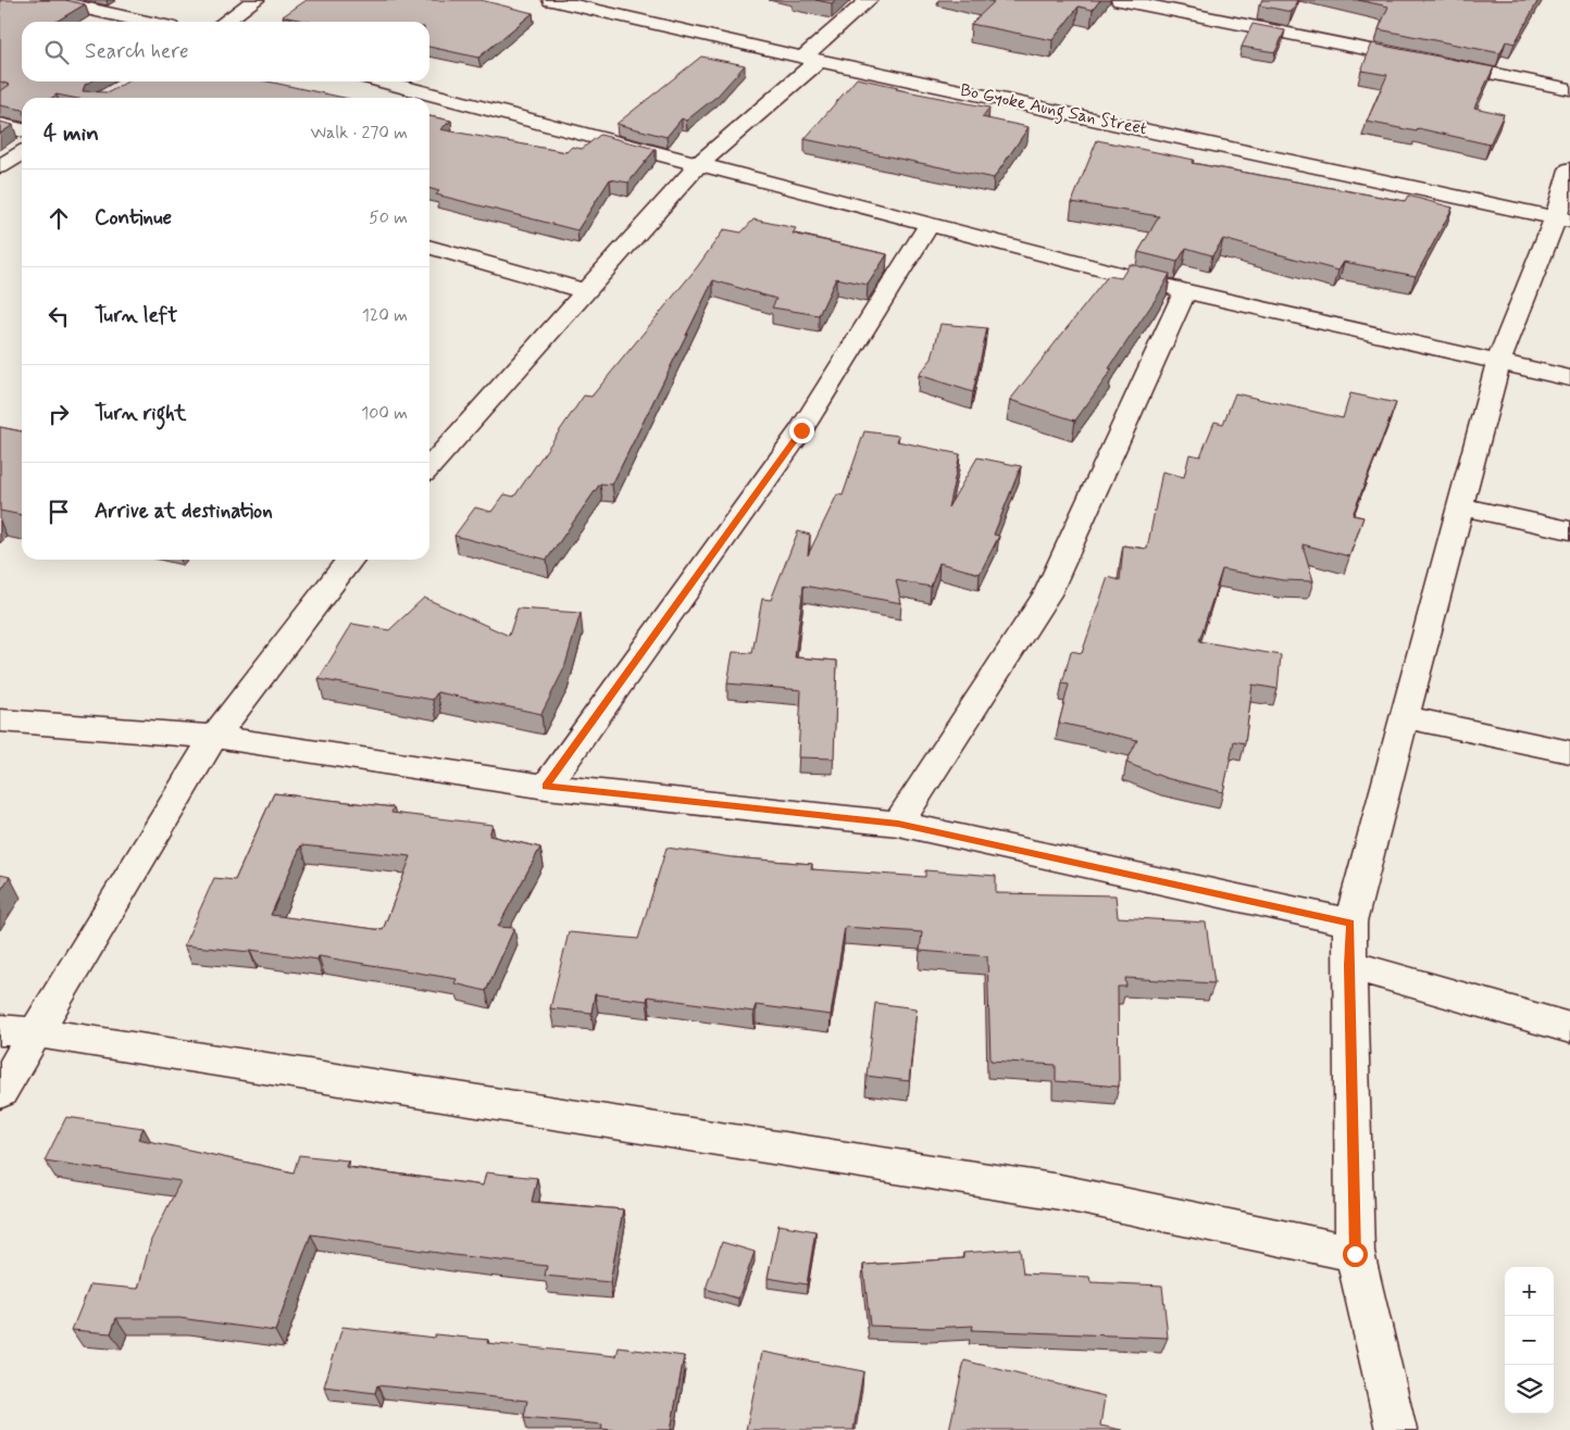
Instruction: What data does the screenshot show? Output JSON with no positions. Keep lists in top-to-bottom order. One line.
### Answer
{"streets":{"street":["Bo Gyoke Aung San Street"]},"page":{"search":"Search here","heading":["4 min","Walk · 270 m"],"list":[["Continue","50 m"],["Turn left","120 m"],["Turn right","100 m"],"Arrive at destination"],"map_buttons":["+","−"]}}
